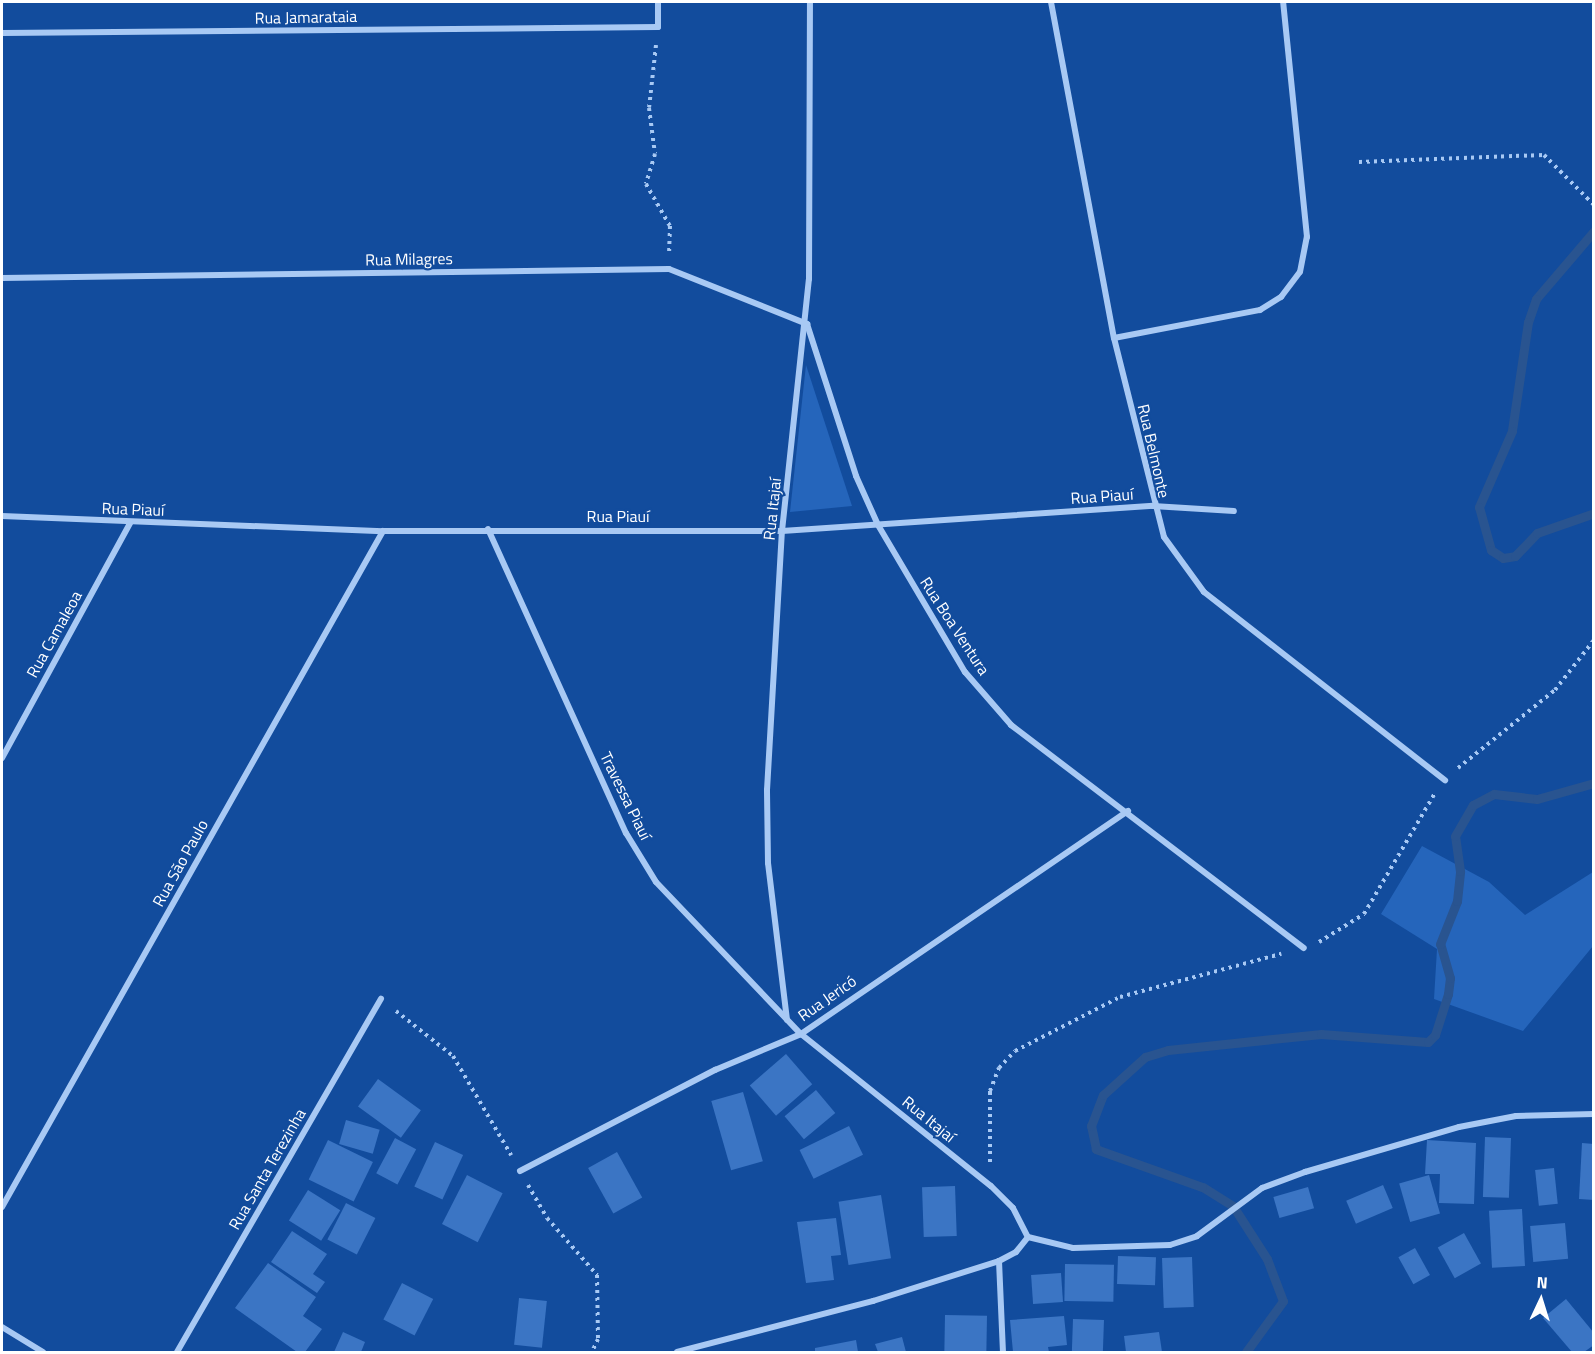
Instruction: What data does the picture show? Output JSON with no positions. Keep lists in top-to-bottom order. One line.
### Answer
{"streets":{"street":["Rua Jamarataia","Rua Milagres","Rua Belmonte","Rua Piauí","Rua Itajaí","Rua Boa Ventura","Rua Camaleoa","Travessa Piauí","Rua São Paulo","Rua Jericó","Rua Santa Terezinha"]},"crossings":[["Rua Milagres","Rua Itajaí"],["Rua Milagres","Rua Boa Ventura"],["Rua Belmonte","Rua Piauí"],["Rua Piauí","Rua Itajaí"],["Rua Piauí","Rua Boa Ventura"],["Rua Piauí","Rua Camaleoa"],["Rua Piauí","Travessa Piauí"],["Rua Piauí","Rua São Paulo"],["Rua Itajaí","Rua Boa Ventura"],["Rua Itajaí","Travessa Piauí"],["Rua Itajaí","Rua Jericó"],["Rua Boa Ventura","Rua Jericó"],["Travessa Piauí","Rua Jericó"]],"north":"top"}
